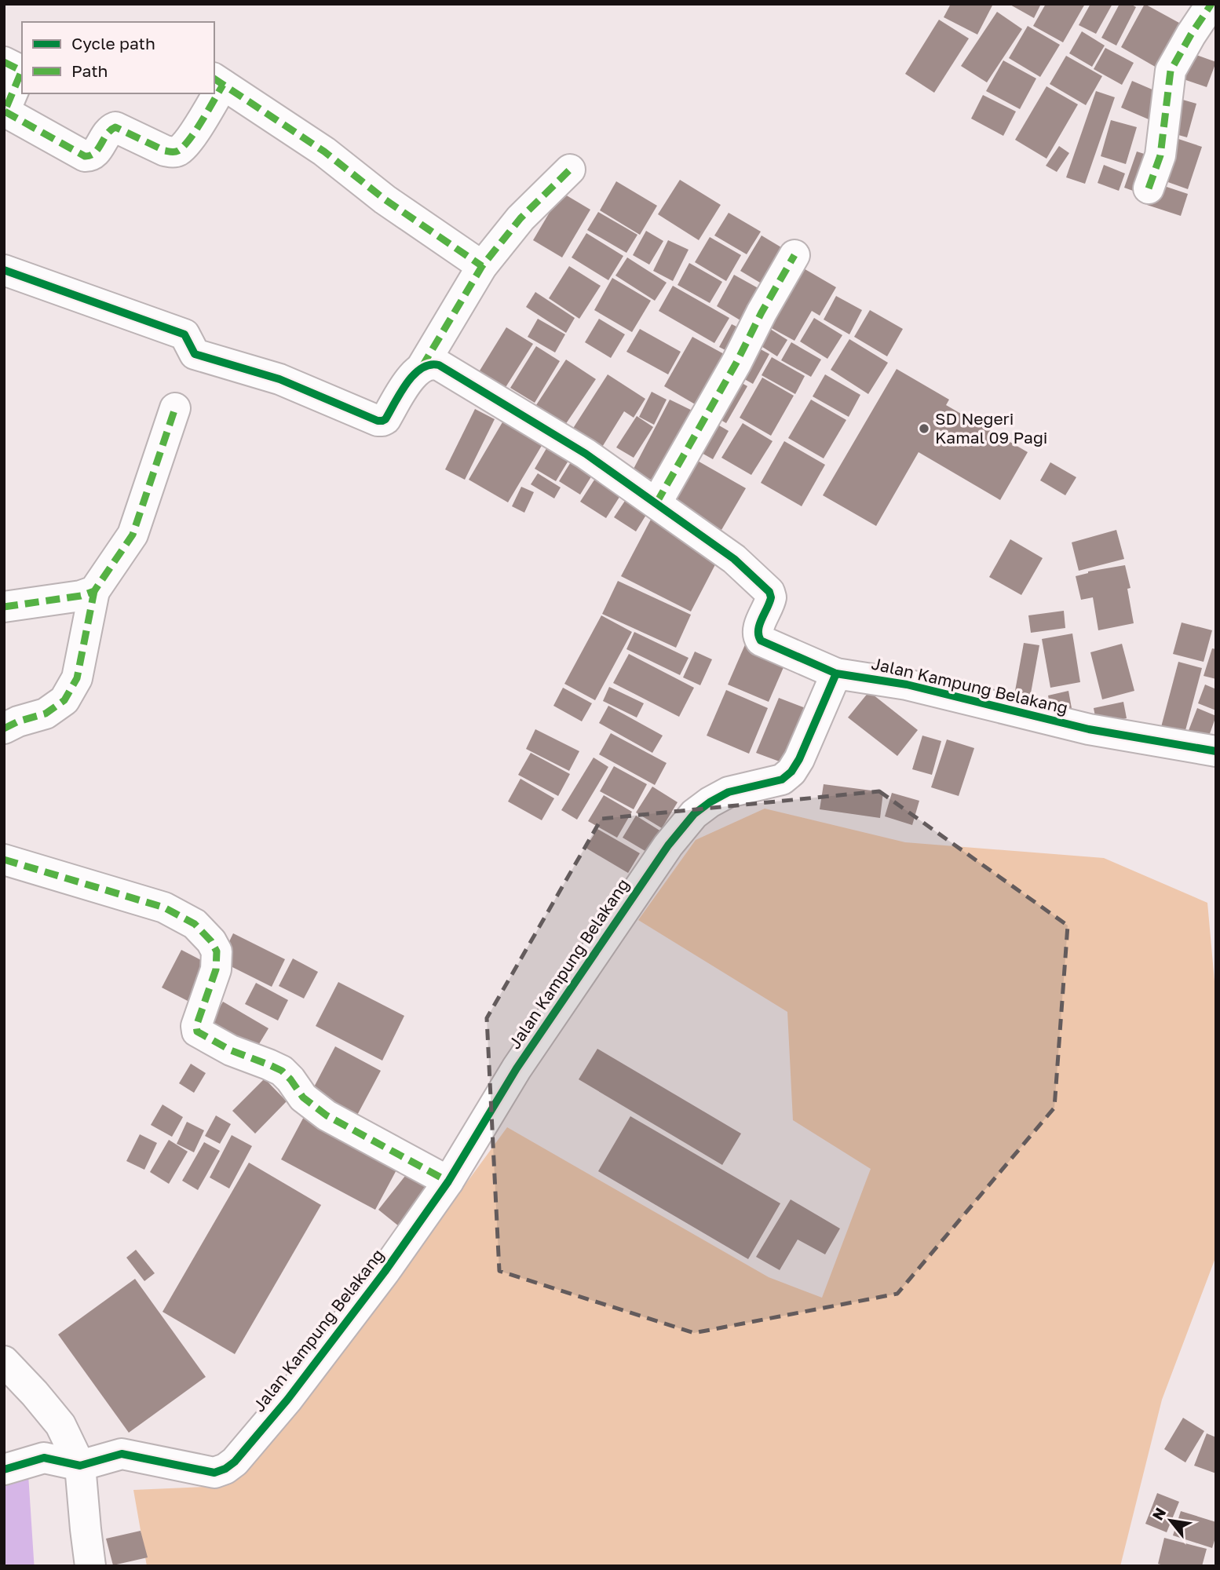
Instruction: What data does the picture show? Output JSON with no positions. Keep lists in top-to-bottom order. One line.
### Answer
{"streets":{"street":["Jalan Kampung Belakang"]},"places":["SD Negeri Kamal 09 Pagi"],"legend":["Cycle path","Path"],"north":"top left"}
